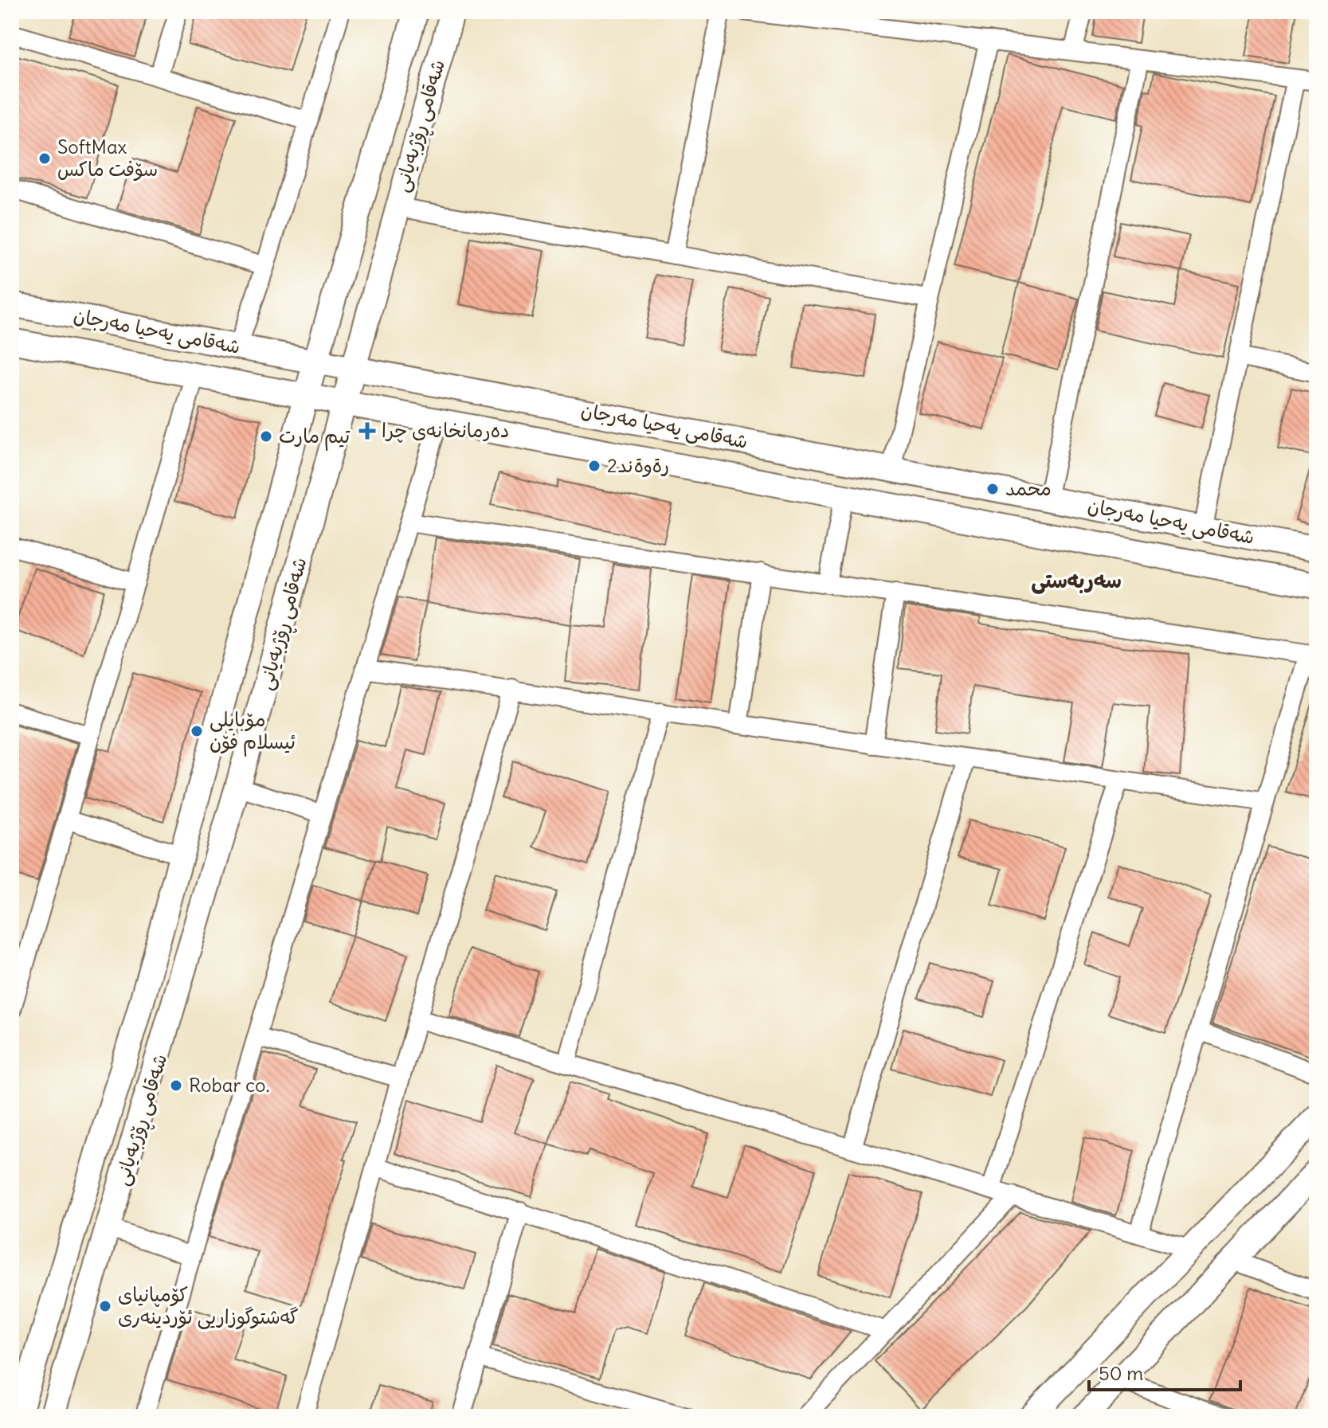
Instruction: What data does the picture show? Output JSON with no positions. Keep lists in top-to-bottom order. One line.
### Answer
{"streets":{"street":["شەقامی ڕۆژبەیانی","شەقامی یەحیا مەرجان"]},"crossings":[["شەقامی ڕۆژبەیانی","شەقامی یەحیا مەرجان"]],"districts":["سه‌ربه‌ستی"],"places":{"other":["SoftMax سۆفت ماکس","تیم مارت","رةوةند2","محمد","مۆبایلی ئیسلام فۆن","Robar co.","کۆمپانیای گەشتوگوزاریی ئۆردینەری"],"health":["دەرمانخانەی چرا"]},"scale_bar":"50 m"}
